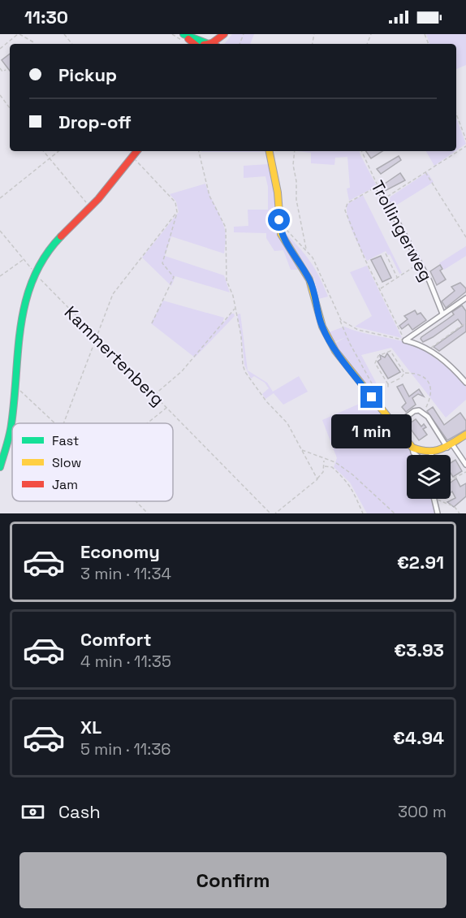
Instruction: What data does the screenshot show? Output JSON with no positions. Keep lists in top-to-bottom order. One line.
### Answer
{"streets":{"street":["Trollingerweg"],"path":["Kammertenberg"]},"legend":["Fast","Slow","Jam"],"page":{"status":"11:30","banner":["Pickup","Drop-off"],"bubble":"1 min","list":[{"name":"Economy","note":"3 min · 11:34","value":"€2.91"},{"name":"Comfort","note":"4 min · 11:35","value":"€3.93"},{"name":"XL","note":"5 min · 11:36","value":"€4.94"}],"pay":["Cash","300 m"],"buttons":"Confirm"}}
